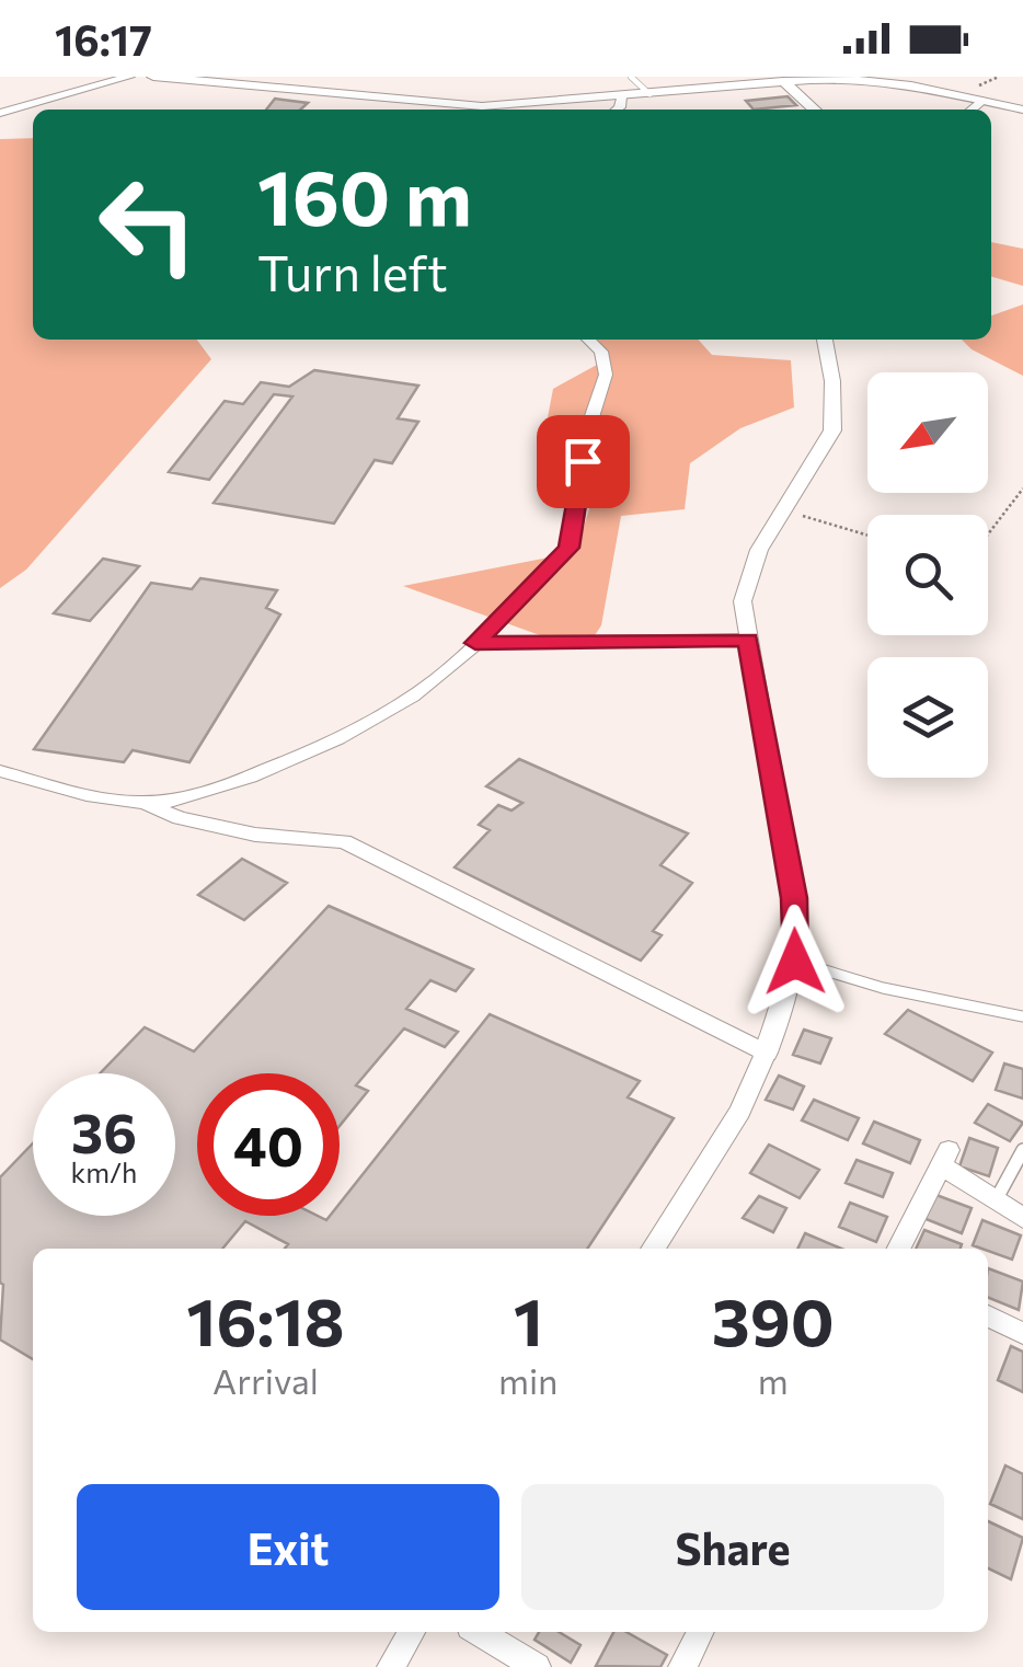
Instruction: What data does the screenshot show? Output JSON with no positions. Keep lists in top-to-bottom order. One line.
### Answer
{"north":"bottom left","page":{"status":"16:17","turn":["160 m","Turn left"],"speed":"36 km/h","limit":"40","eta":["16:18","Arrival","1","min","390","m"],"buttons":["Exit","Share"]}}
